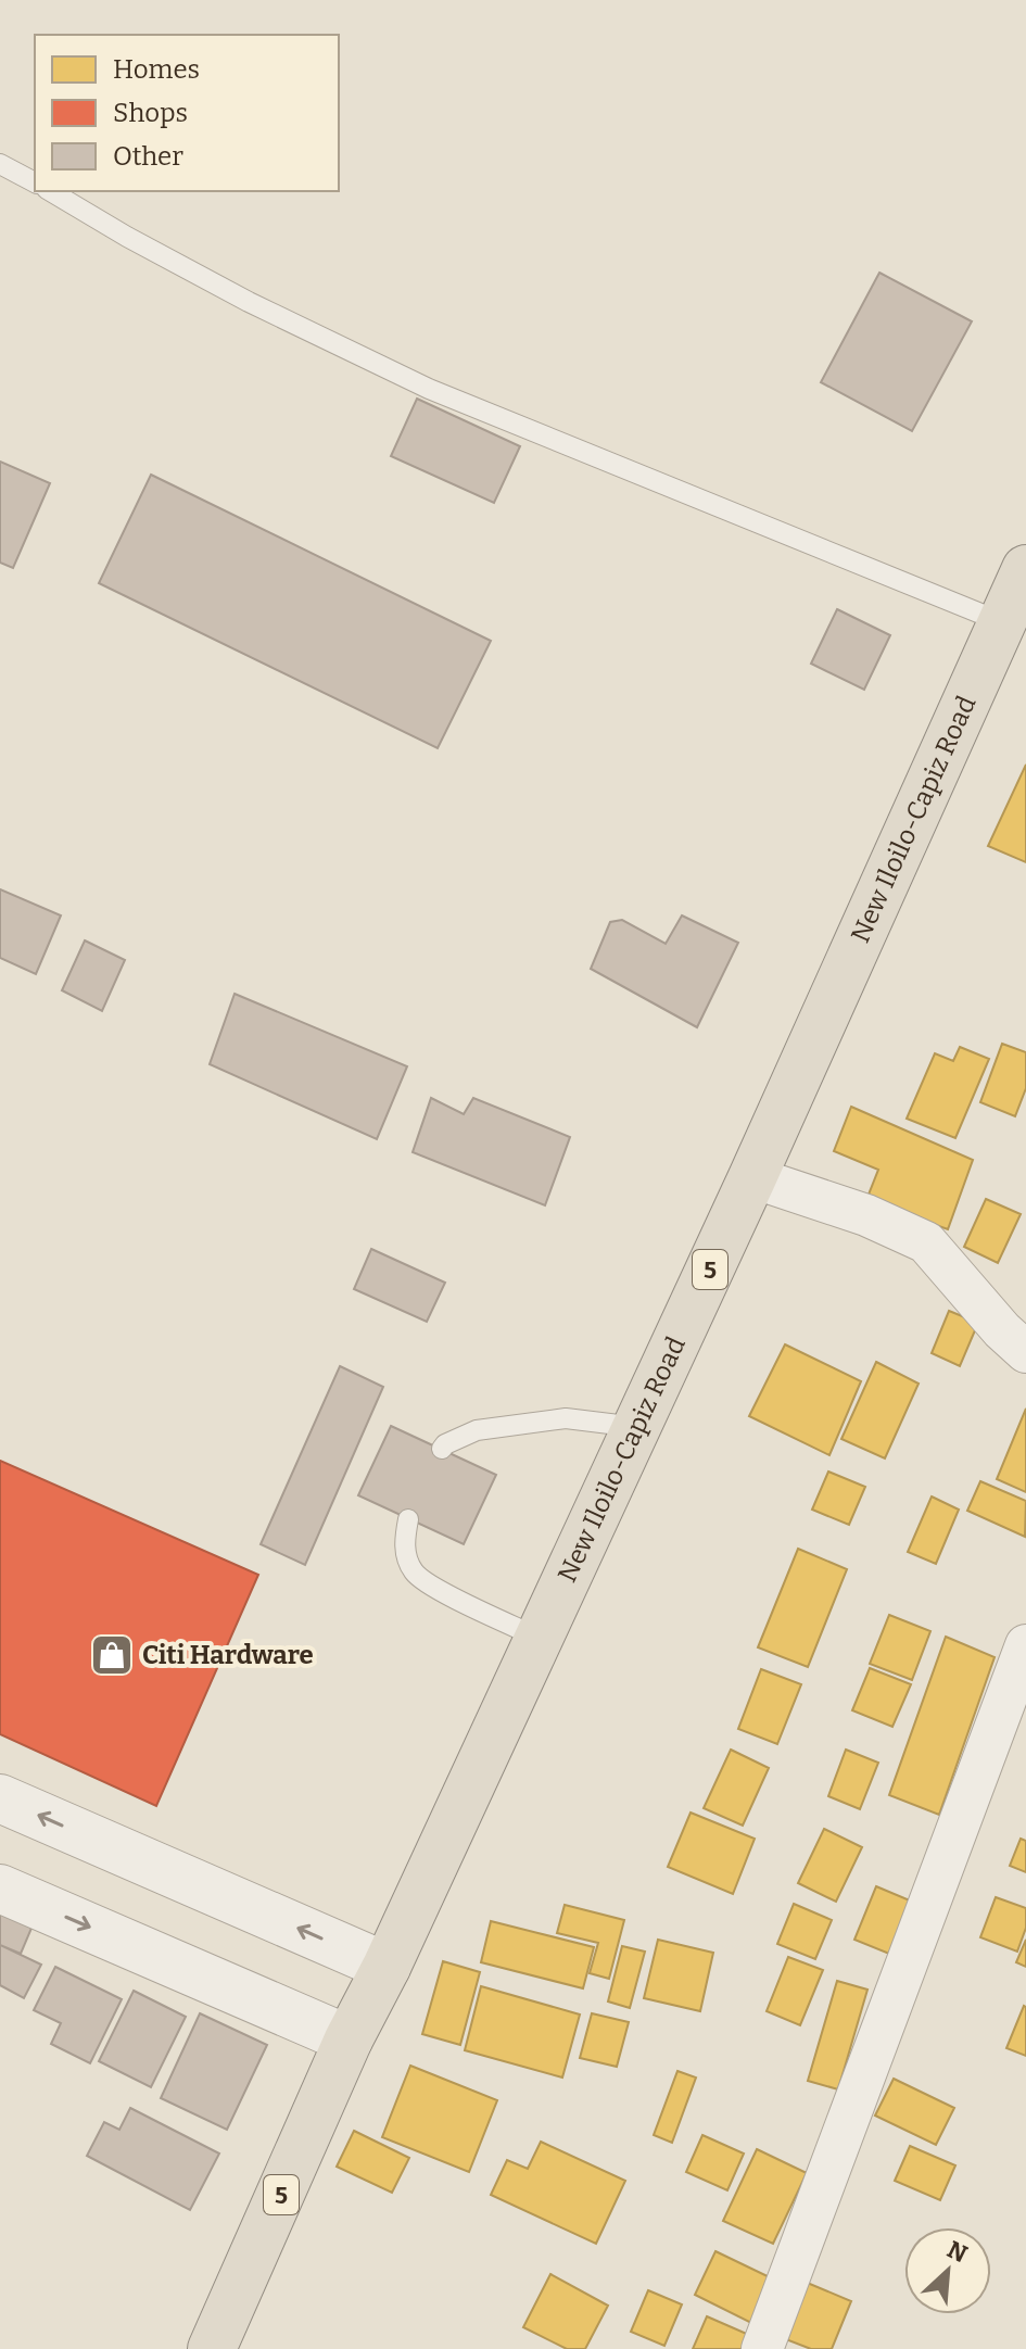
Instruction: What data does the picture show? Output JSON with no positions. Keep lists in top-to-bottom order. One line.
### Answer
{"streets":{"highway":["New Iloilo-Capiz Road","5"]},"places":{"shop":["Citi Hardware"]},"legend":["Homes","Shops","Other"],"north":"top right"}
